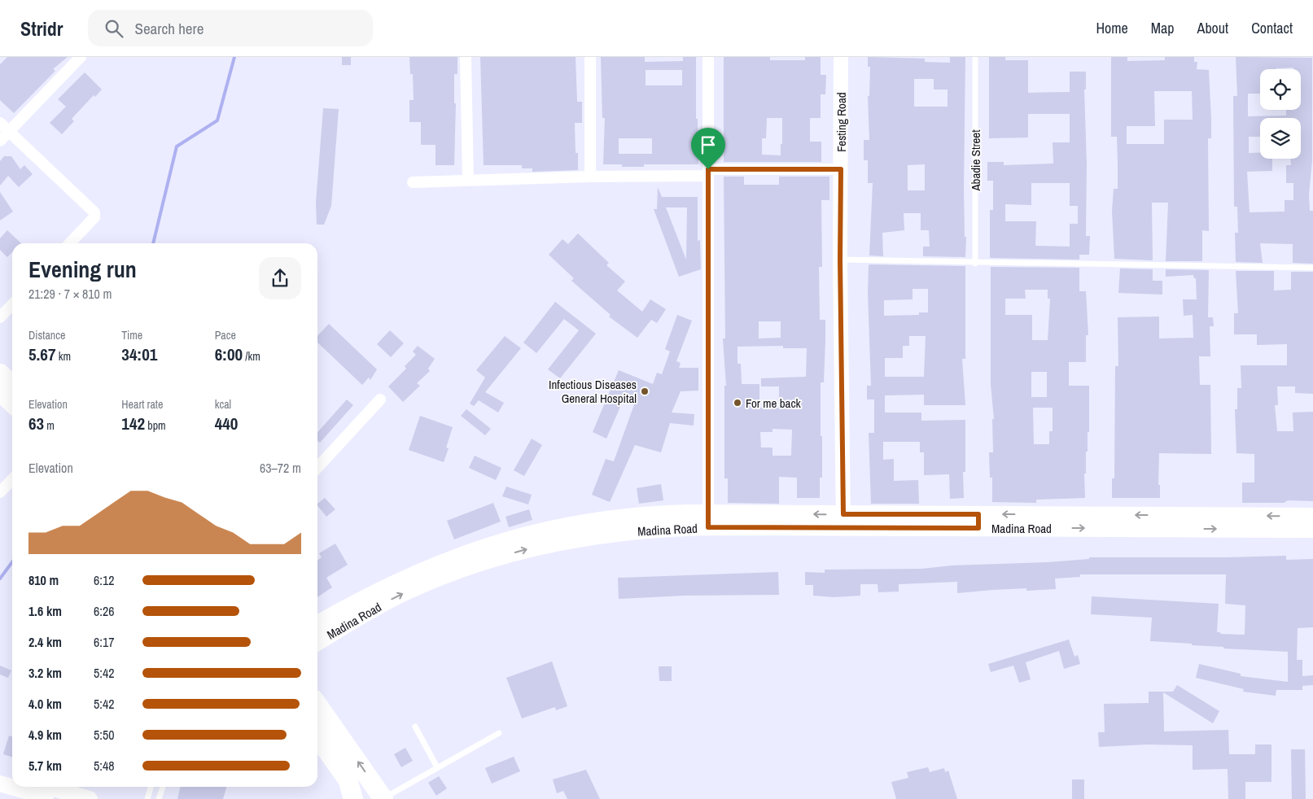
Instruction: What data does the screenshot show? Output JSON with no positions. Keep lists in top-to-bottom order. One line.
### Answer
{"streets":{"main road":["Madina Road"],"street":["Festing Road"],"lane":["Abadie Street"]},"crossings":[["Festing Road","Madina Road"]],"places":["Infectious Diseases General Hospital","For me back"],"page":{"header":"Stridr","search":"Search here","nav":["Home","Map","About","Contact"],"heading":["Evening run","21:29 · 7 × 810 m"],"stats":[["Distance","5.67 km"],["Time","34:01"],["Pace","6:00 /km"],["Elevation","63 m"],["Heart rate","142 bpm"],["kcal","440"]],"chart":["Elevation","63–72 m"],"list":[{"name":"810 m","note":"6:12"},{"name":"1.6 km","note":"6:26"},{"name":"2.4 km","note":"6:17"},{"name":"3.2 km","note":"5:42"},{"name":"4.0 km","note":"5:42"},{"name":"4.9 km","note":"5:50"},{"name":"5.7 km","note":"5:48"}]}}
